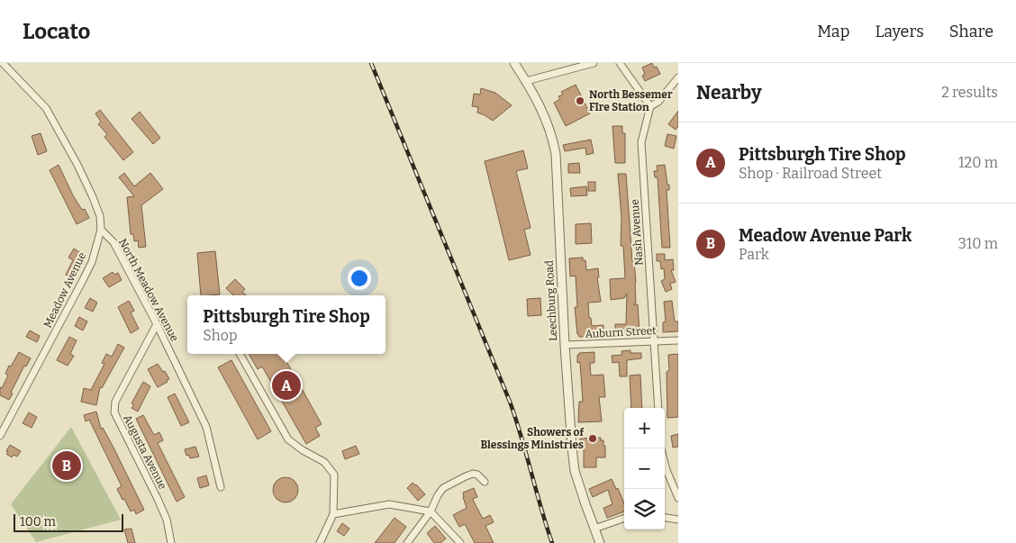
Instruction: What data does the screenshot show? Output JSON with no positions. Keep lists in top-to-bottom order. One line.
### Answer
{"streets":{"street":["Nash Avenue","Meadow Avenue","North Meadow Avenue","Leechburg Road","Auburn Street","Augusta Avenue"]},"crossings":[["Nash Avenue","Auburn Street"],["Meadow Avenue","North Meadow Avenue"],["North Meadow Avenue","Augusta Avenue"],["Leechburg Road","Auburn Street"]],"places":["North Bessemer FIre Station","Showers of Blessings Ministries"],"scale_bar":"100 m","page":{"header":"Locato","nav":["Map","Layers","Share"],"heading":["Nearby","2 results"],"list":[{"mark":"A","name":"Pittsburgh Tire Shop","note":"Shop · Railroad Street","value":"120 m"},{"mark":"B","name":"Meadow Avenue Park","note":"Park","value":"310 m"}],"popup":["Pittsburgh Tire Shop","Shop"],"pins":["A","B"],"map_buttons":["+","−"],"scale":"100 m"}}
